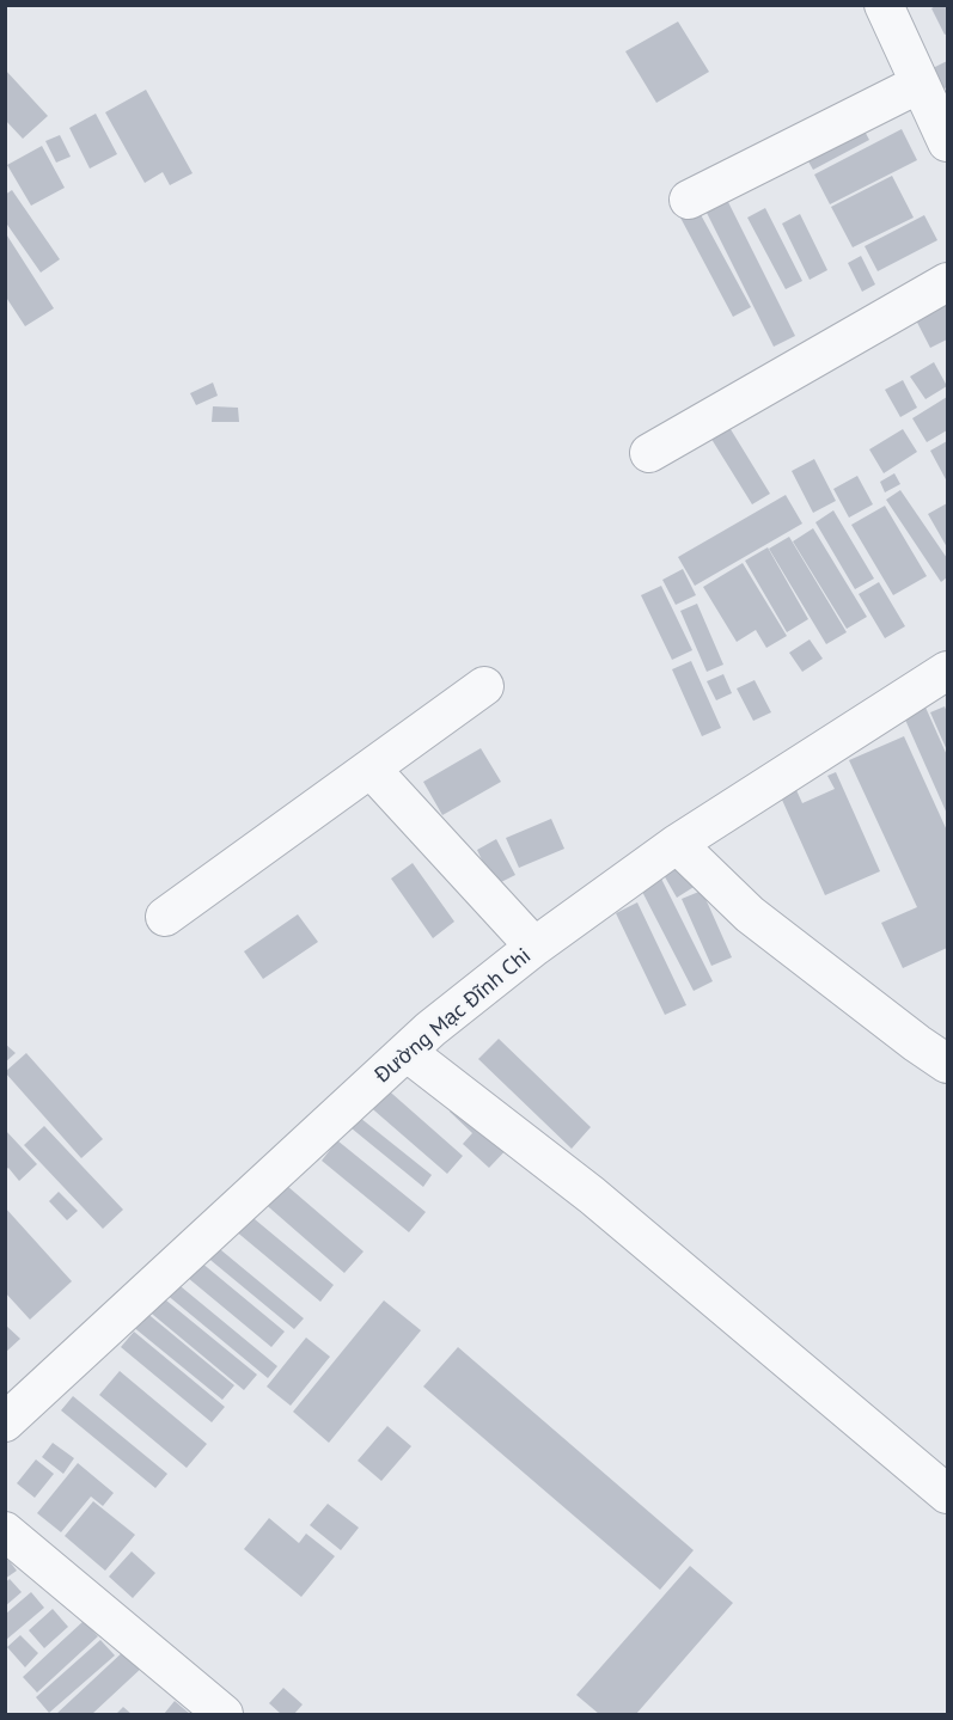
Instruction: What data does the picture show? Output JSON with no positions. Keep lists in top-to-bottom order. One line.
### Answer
{"streets":{"street":["Đường Mạc Đĩnh Chi"]}}
